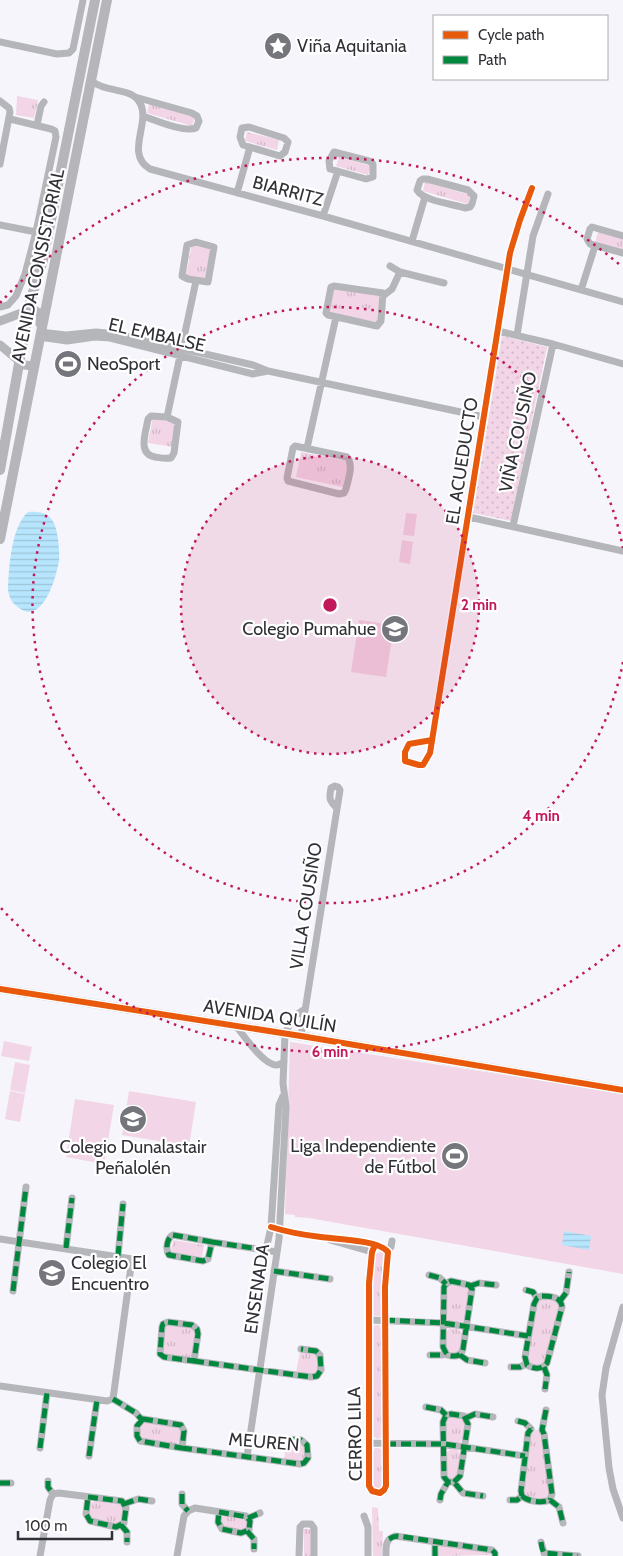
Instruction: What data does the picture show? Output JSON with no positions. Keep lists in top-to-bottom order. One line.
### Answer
{"streets":{"main road":["AVENIDA CONSISTORIAL"],"street":["BIARRITZ","EL EMBALSE","VIÑA COUSIÑO","EL ACUEDUCTO","VILLA COUSIÑO","AVENIDA QUILÍN","ENSENADA","CERRO LILA","MEUREN"]},"crossings":[["BIARRITZ","EL ACUEDUCTO"],["AVENIDA CONSISTORIAL","EL EMBALSE"],["EL EMBALSE","EL ACUEDUCTO"],["VILLA COUSIÑO","AVENIDA QUILÍN"],["AVENIDA QUILÍN","ENSENADA"],["ENSENADA","MEUREN"]],"places":{"place":["Viña Aquitania"],"sports":["NeoSport","Liga Independiente de Fútbol"],"school or university":["Colegio Pumahue","Colegio Dunalastair Peñalolén","Colegio El Encuentro"]},"legend":["Cycle path","Path"],"scale_bar":"100 m","rings":["2 min","4 min","6 min"]}
